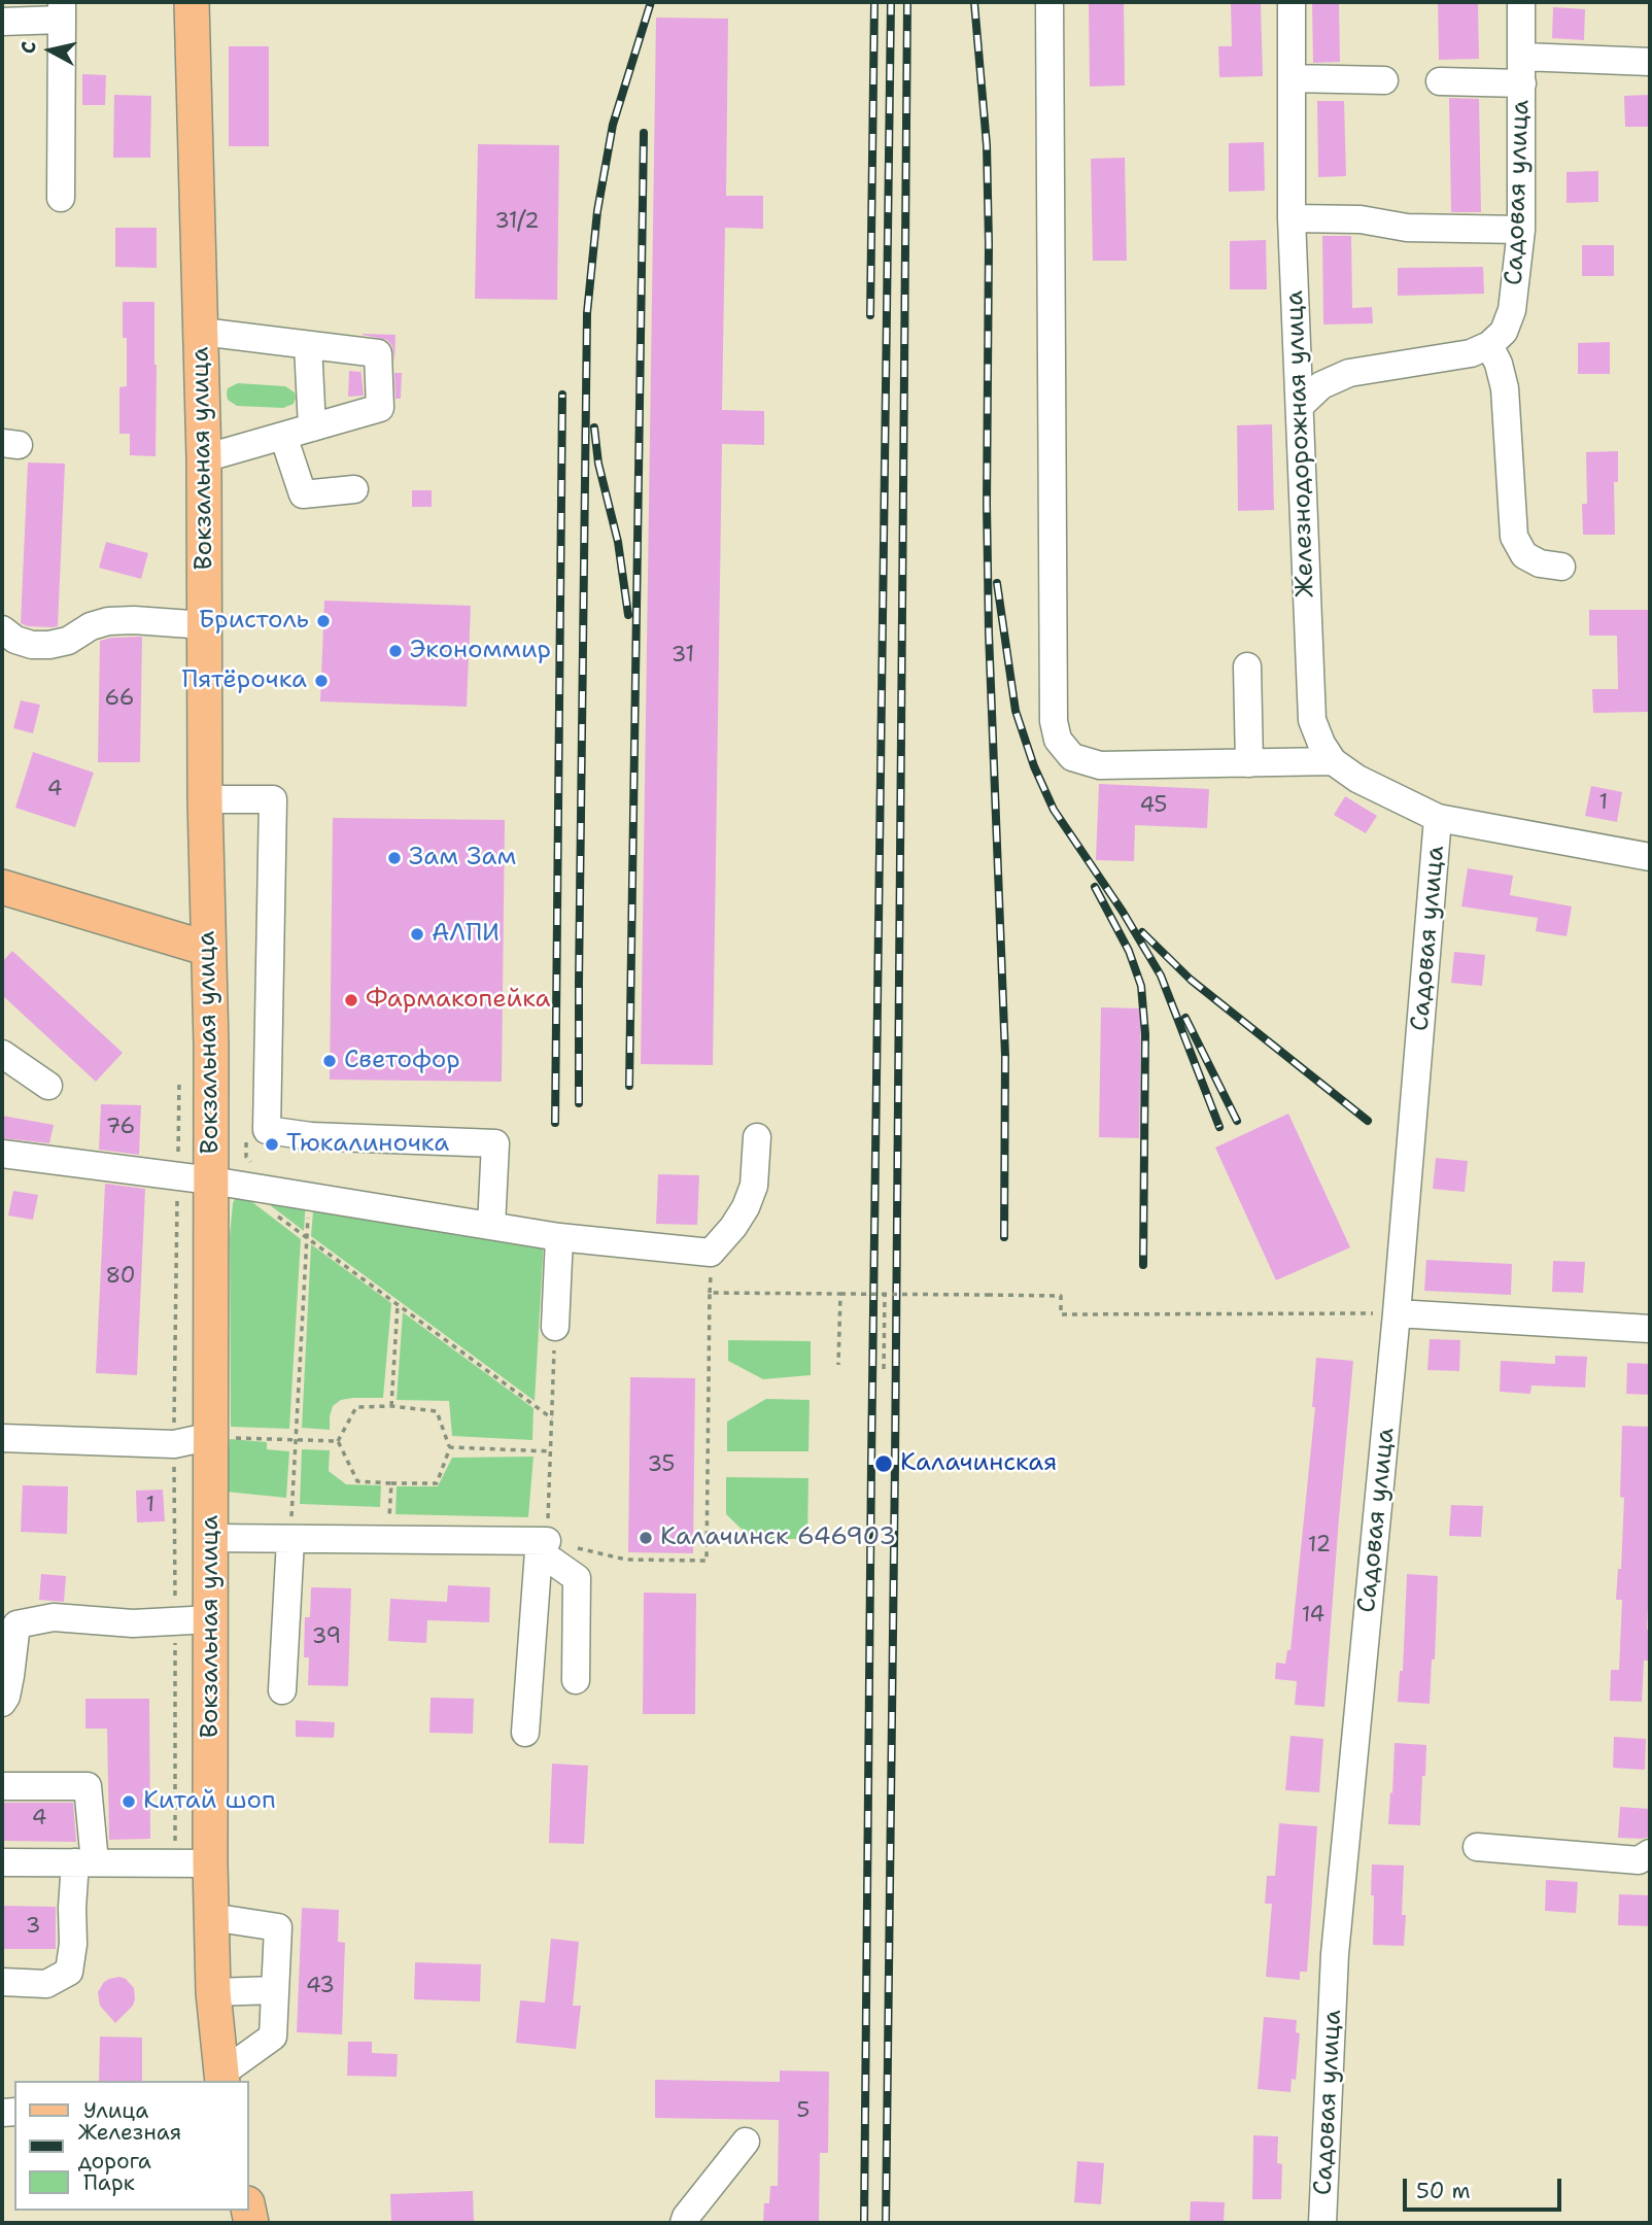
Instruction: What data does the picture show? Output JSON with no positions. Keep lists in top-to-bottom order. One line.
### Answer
{"streets":{"main road":["Вокзальная улица"],"street":["Садовая улица","Железнодорожная улица"]},"crossings":[["Садовая улица","Железнодорожная улица"]],"places":["Бристоль","Экономмир","Пятёрочка","Зам Зам","АЛПИ","Фармакопейка","Светофор","Тюкалиночка","Калачинская","Калачинск 646903","Китай шоп"],"house_numbers":["31/2","31","66","4","1","45","76","80","35","1","12","14","39","4","3","43","5"],"legend":["Улица","Железная дорога","Парк"],"scale_bar":"50 m","north":"left"}
